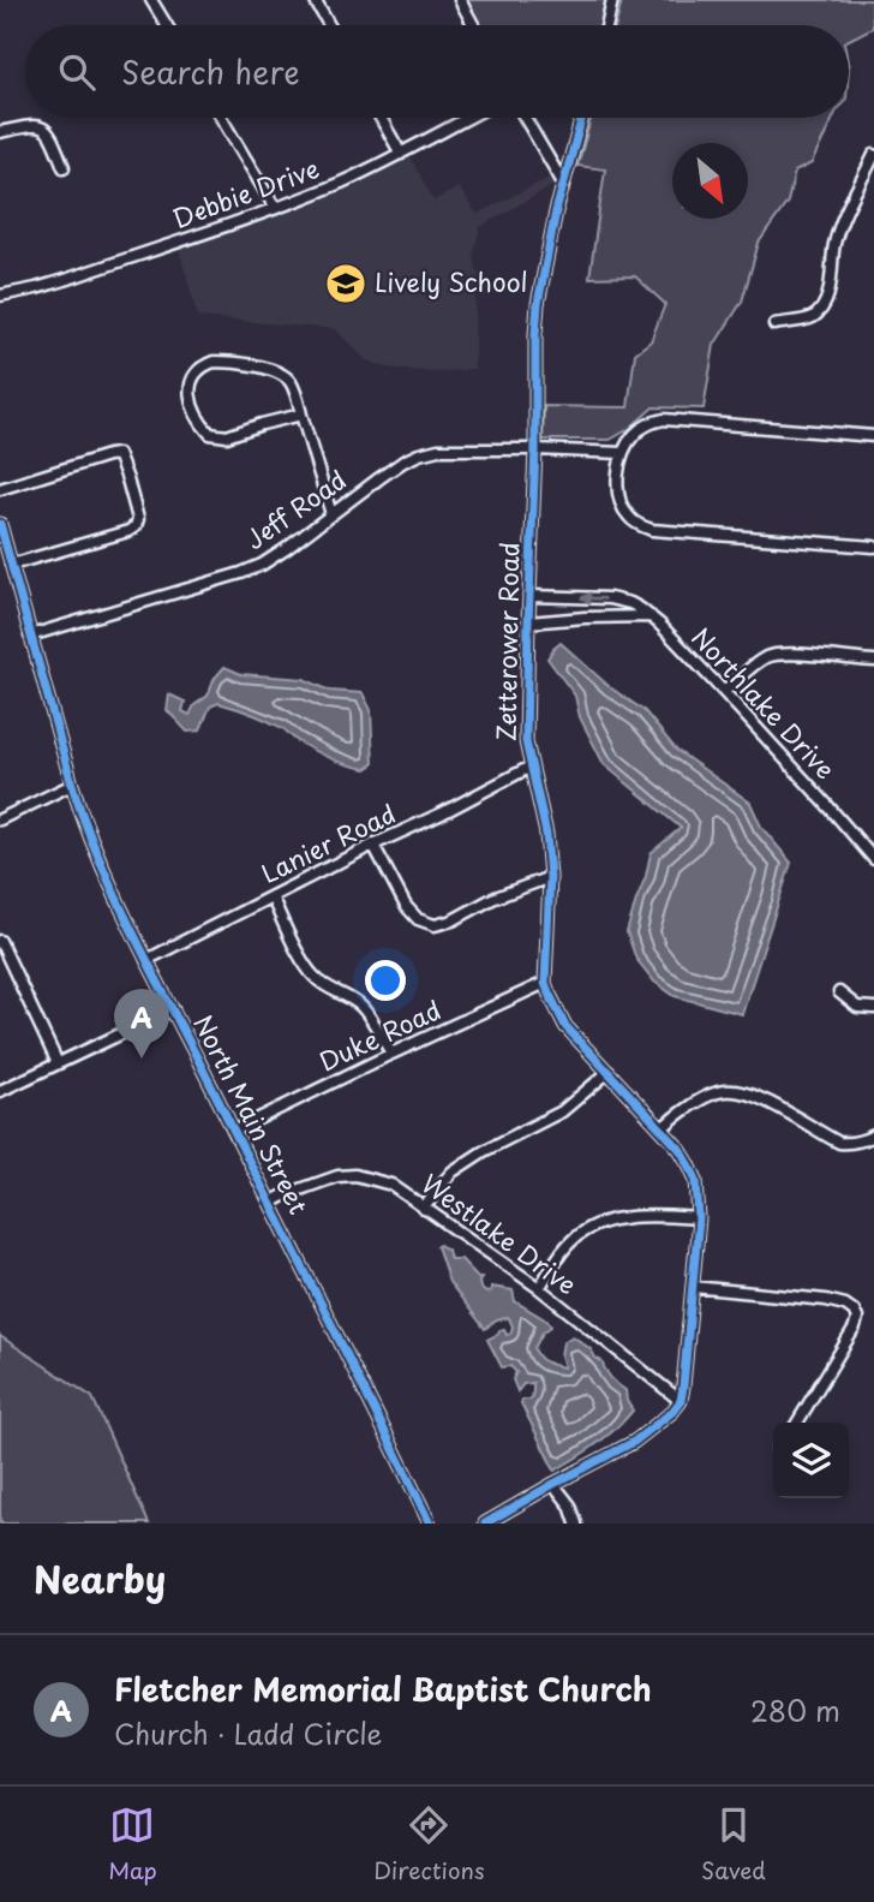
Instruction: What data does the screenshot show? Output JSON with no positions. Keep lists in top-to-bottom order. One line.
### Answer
{"streets":{"street":["Debbie Drive","Jeff Road","Zetterower Road","Northlake Drive","Lanier Road","Duke Road","North Main Street","Westlake Drive"]},"crossings":[["Jeff Road","Zetterower Road"],["Jeff Road","North Main Street"],["Zetterower Road","Northlake Drive"],["Zetterower Road","Lanier Road"],["Zetterower Road","Duke Road"],["Zetterower Road","Westlake Drive"],["Lanier Road","North Main Street"],["Duke Road","North Main Street"],["North Main Street","Westlake Drive"]],"places":{"school or university":["Lively School"]},"north":"bottom right","page":{"search":"Search here","pins":"A","heading":"Nearby","list":[{"mark":"A","name":"Fletcher Memorial Baptist Church","note":"Church · Ladd Circle","value":"280 m"}],"nav":["Map","Directions","Saved"]}}
